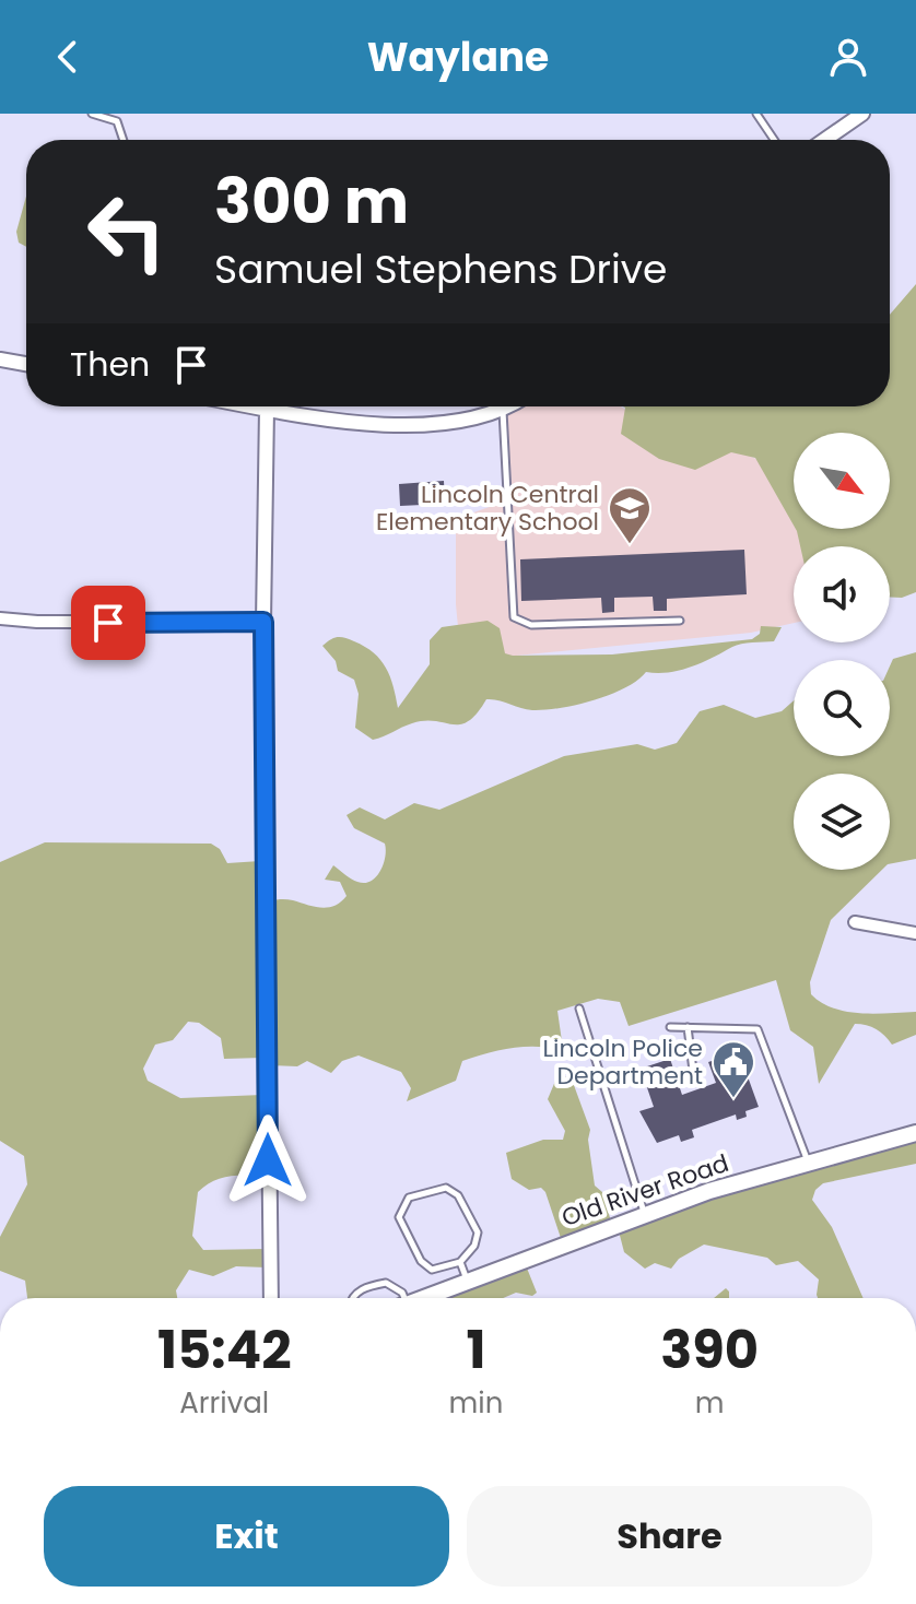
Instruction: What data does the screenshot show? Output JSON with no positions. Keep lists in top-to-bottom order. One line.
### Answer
{"streets":{"main road":["Old River Road"]},"places":{"school or university":["Lincoln Central Elementary School"],"public building":["Lincoln Police Department"]},"north":"bottom right","page":{"header":"Waylane","turn":["300 m","Samuel Stephens Drive"],"then":"Then","eta":["15:42","Arrival","1","min","390","m"],"buttons":["Exit","Share"]}}
